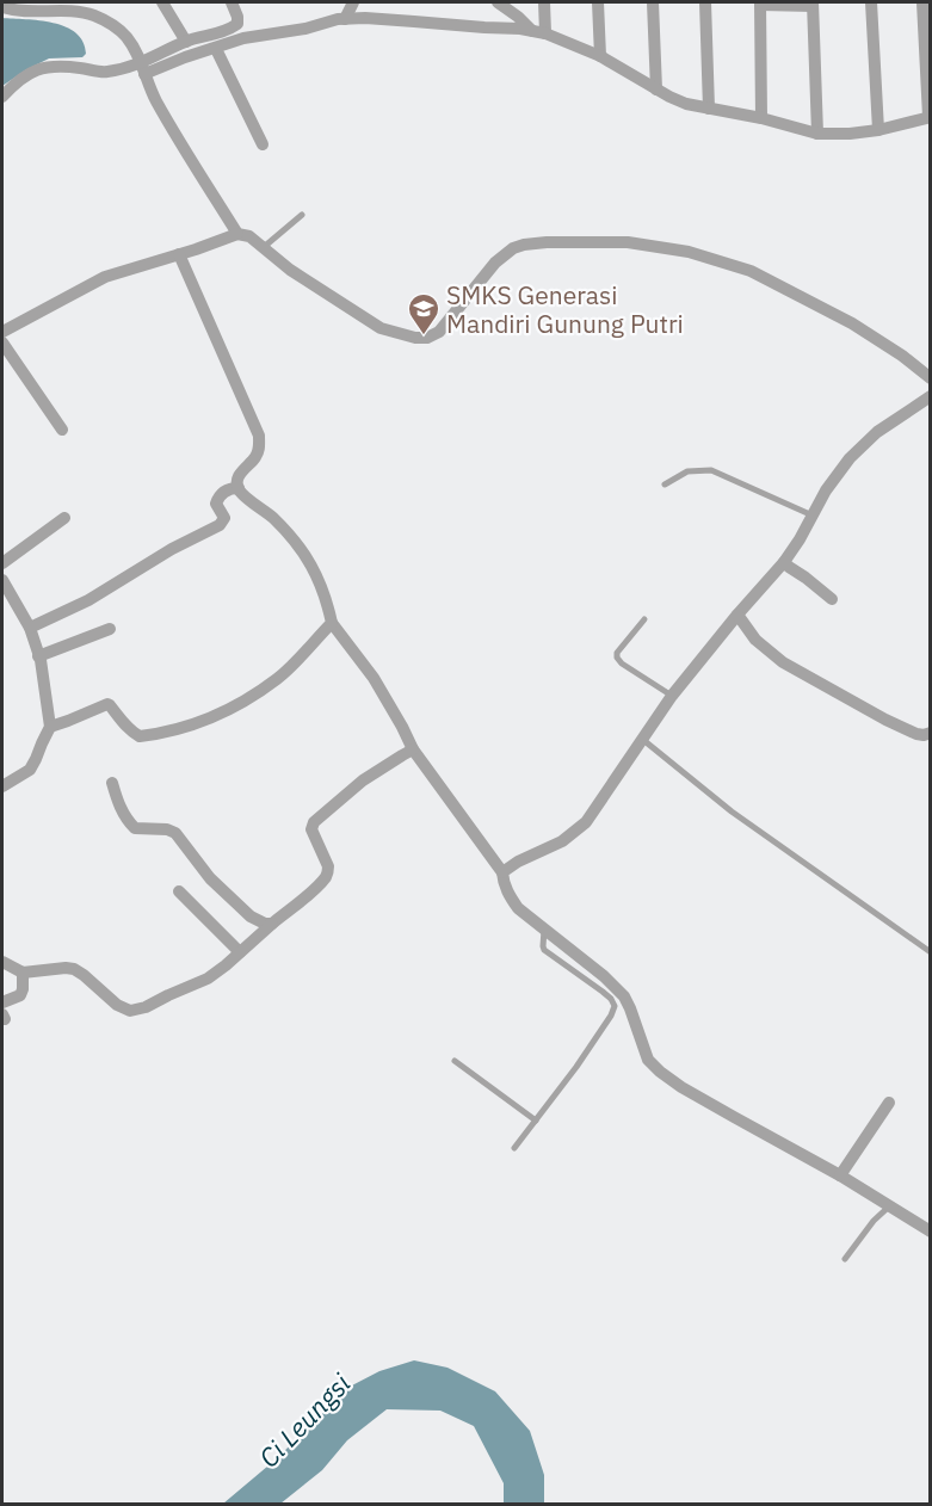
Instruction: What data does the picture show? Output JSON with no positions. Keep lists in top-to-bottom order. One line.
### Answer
{"water":["Ci Leungsi"],"places":{"school or university":["SMKS Generasi Mandiri Gunung Putri"]}}
